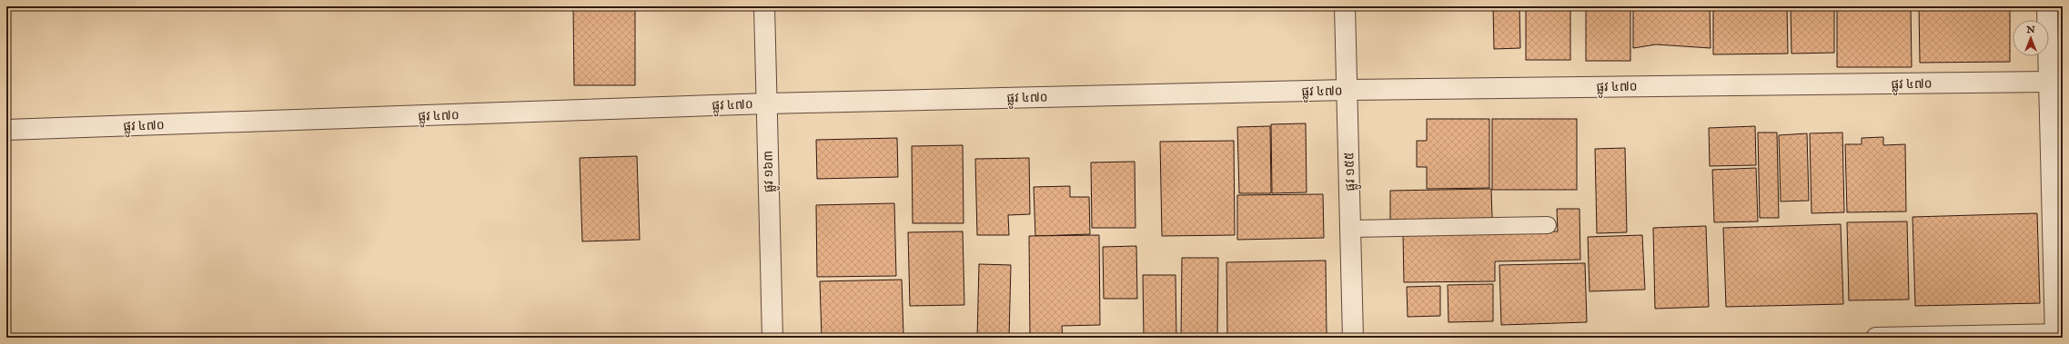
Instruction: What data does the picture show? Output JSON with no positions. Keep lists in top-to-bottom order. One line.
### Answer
{"streets":{"street":["ផ្លូវ ៤៧០","ផ្លូវ ១៦៣","ផ្លូវ ១៥៥"]},"crossings":[["ផ្លូវ ៤៧០","ផ្លូវ ១៦៣"],["ផ្លូវ ៤៧០","ផ្លូវ ១៥៥"]],"north":"top"}
